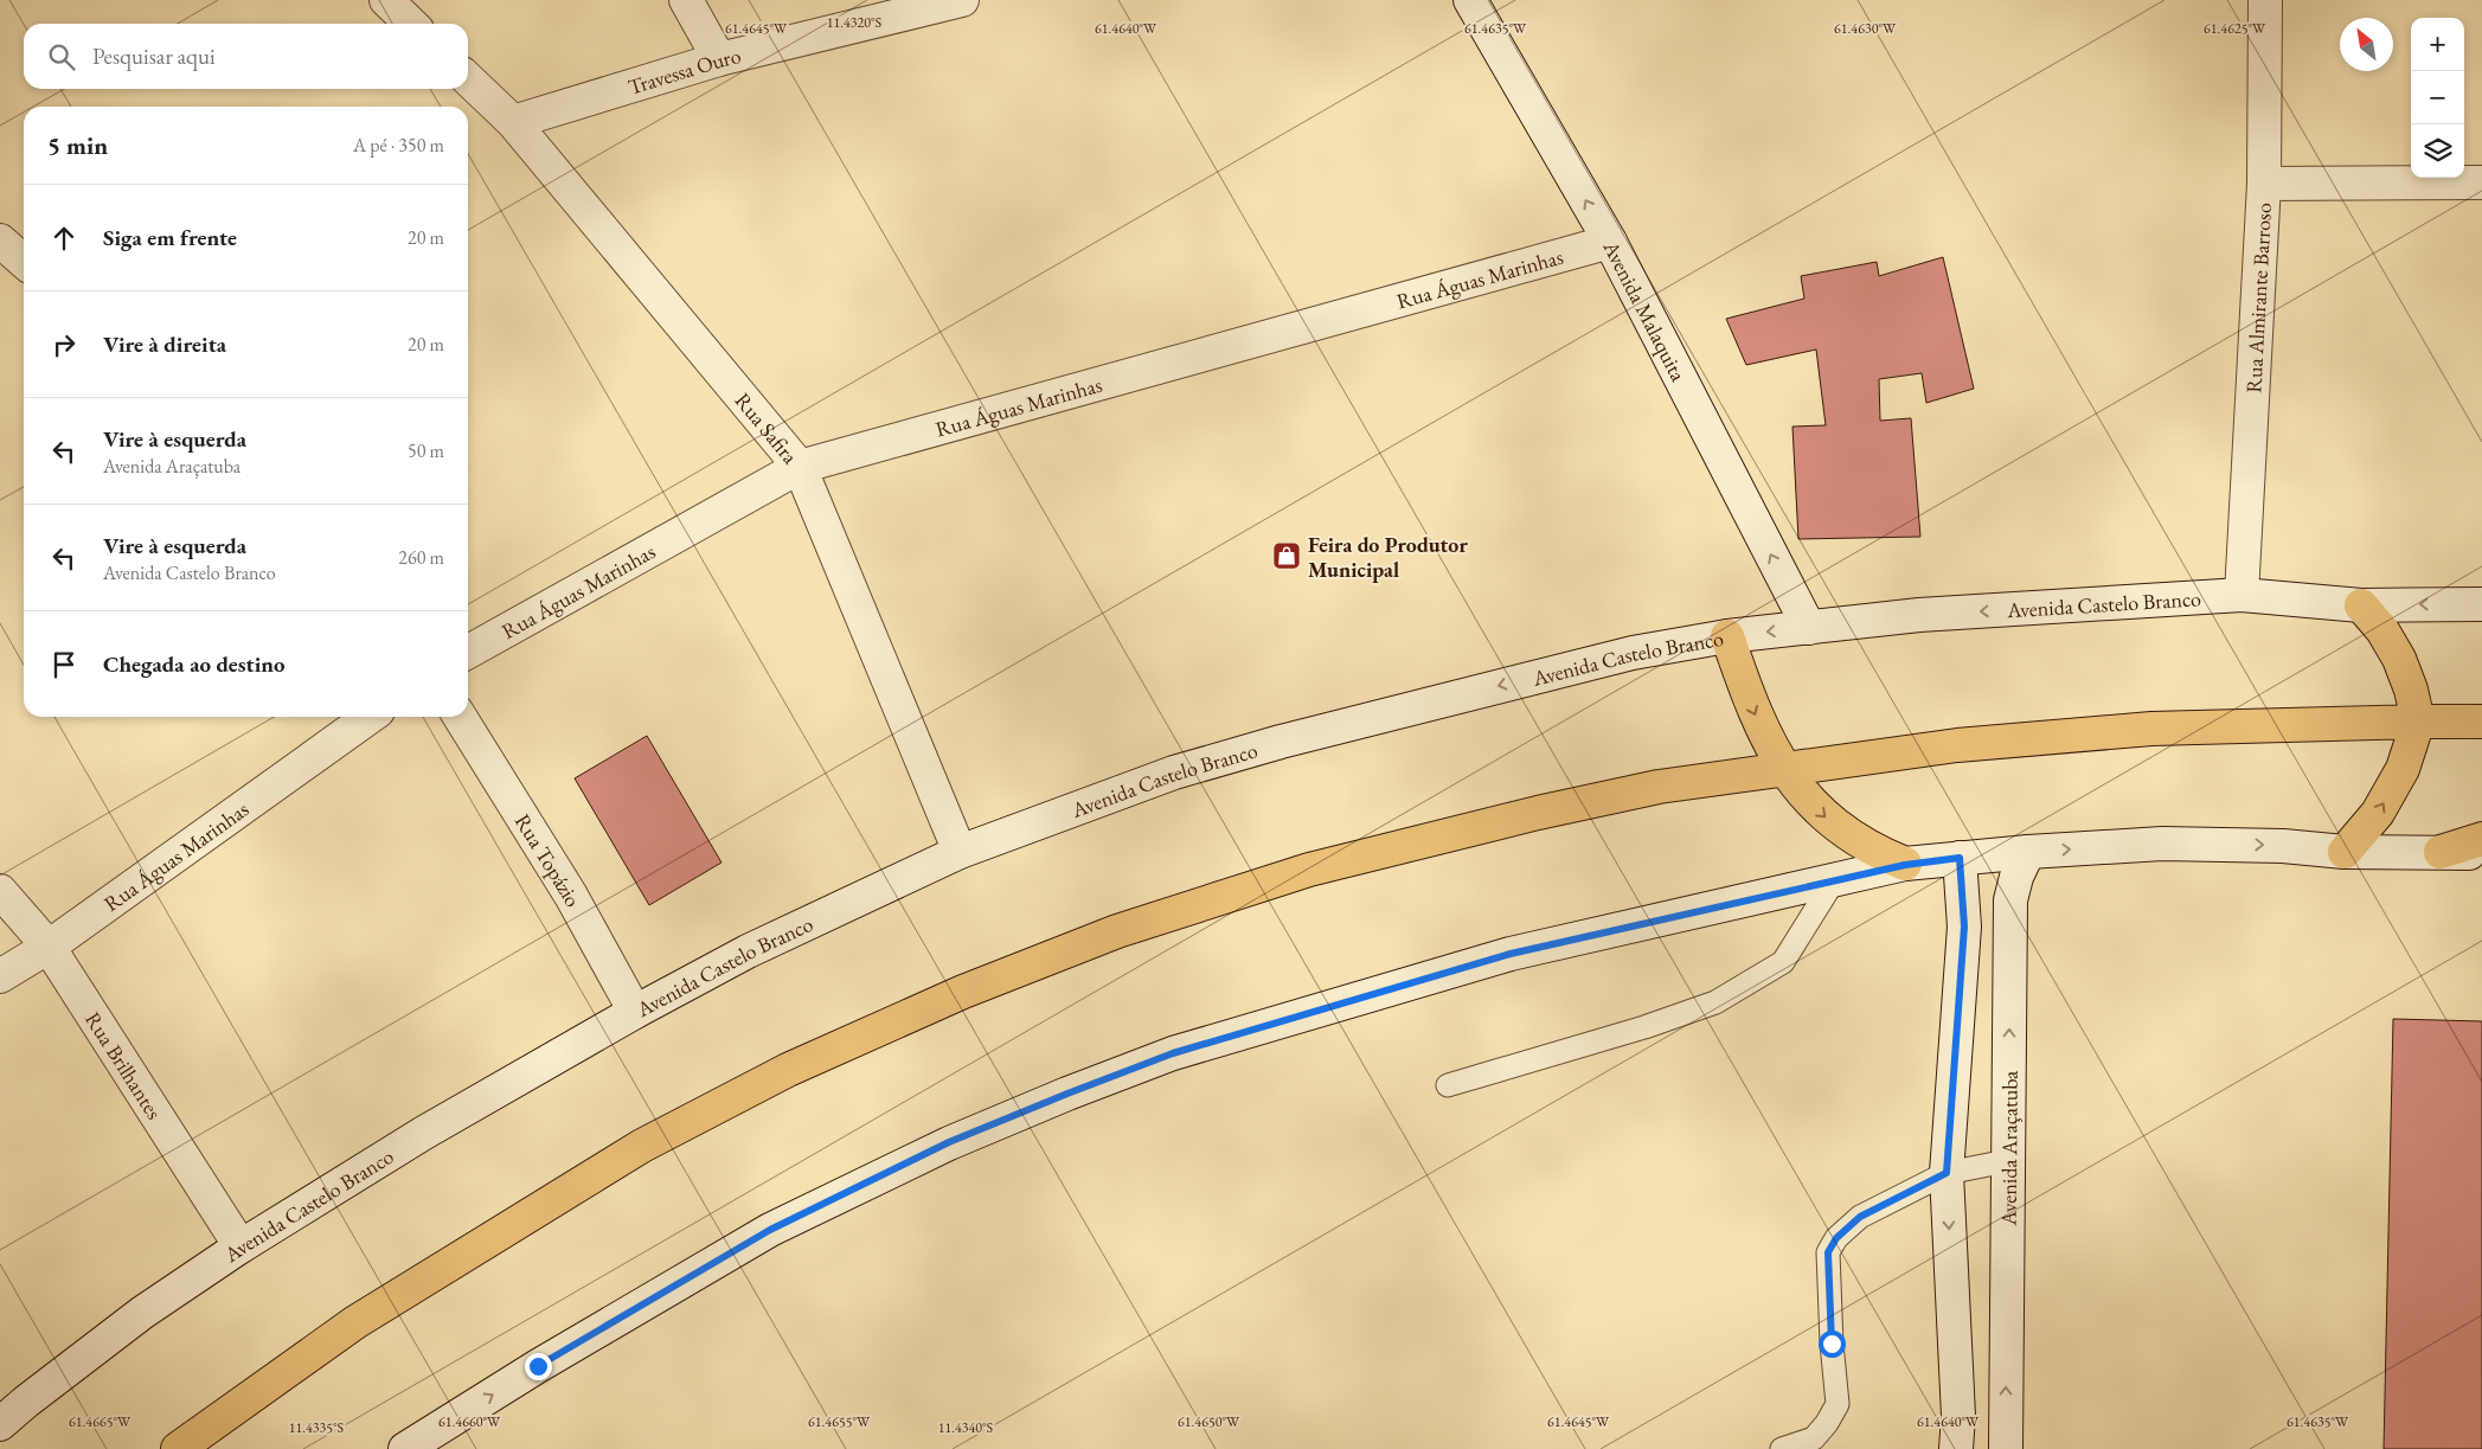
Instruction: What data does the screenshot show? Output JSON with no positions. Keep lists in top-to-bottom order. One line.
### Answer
{"streets":{"main road":["Travessa Ouro","Rua Águas Marinhas","Rua Almirante Barroso","Avenida Malaquita","Rua Safira","Avenida Castelo Branco","Rua Topázio","Rua Brilhantes","Avenida Araçatuba"]},"crossings":[["Travessa Ouro","Rua Safira"],["Rua Águas Marinhas","Avenida Malaquita"],["Rua Águas Marinhas","Rua Safira"],["Rua Águas Marinhas","Rua Brilhantes"],["Rua Almirante Barroso","Avenida Castelo Branco"],["Avenida Malaquita","Avenida Castelo Branco"],["Rua Safira","Avenida Castelo Branco"],["Avenida Castelo Branco","Rua Topázio"],["Avenida Castelo Branco","Rua Brilhantes"]],"one_way":["Avenida Malaquita"],"places":{"shop":["Feira do Produtor Municipal"]},"north":"top left","page":{"map_buttons":["+","−"],"search":"Pesquisar aqui","heading":["5 min","A pé · 350 m"],"list":[["Siga em frente","20 m"],["Vire à direita","20 m"],["Vire à esquerda","Avenida Araçatuba","50 m"],["Vire à esquerda","Avenida Castelo Branco","260 m"],"Chegada ao destino"]},"coordinates":["11.4320°S","61.4645°W","61.4640°W","61.4635°W","61.4630°W","61.4625°W","61.4665°W","61.4660°W","61.4655°W","61.4650°W","11.4335°S","11.4340°S"]}
